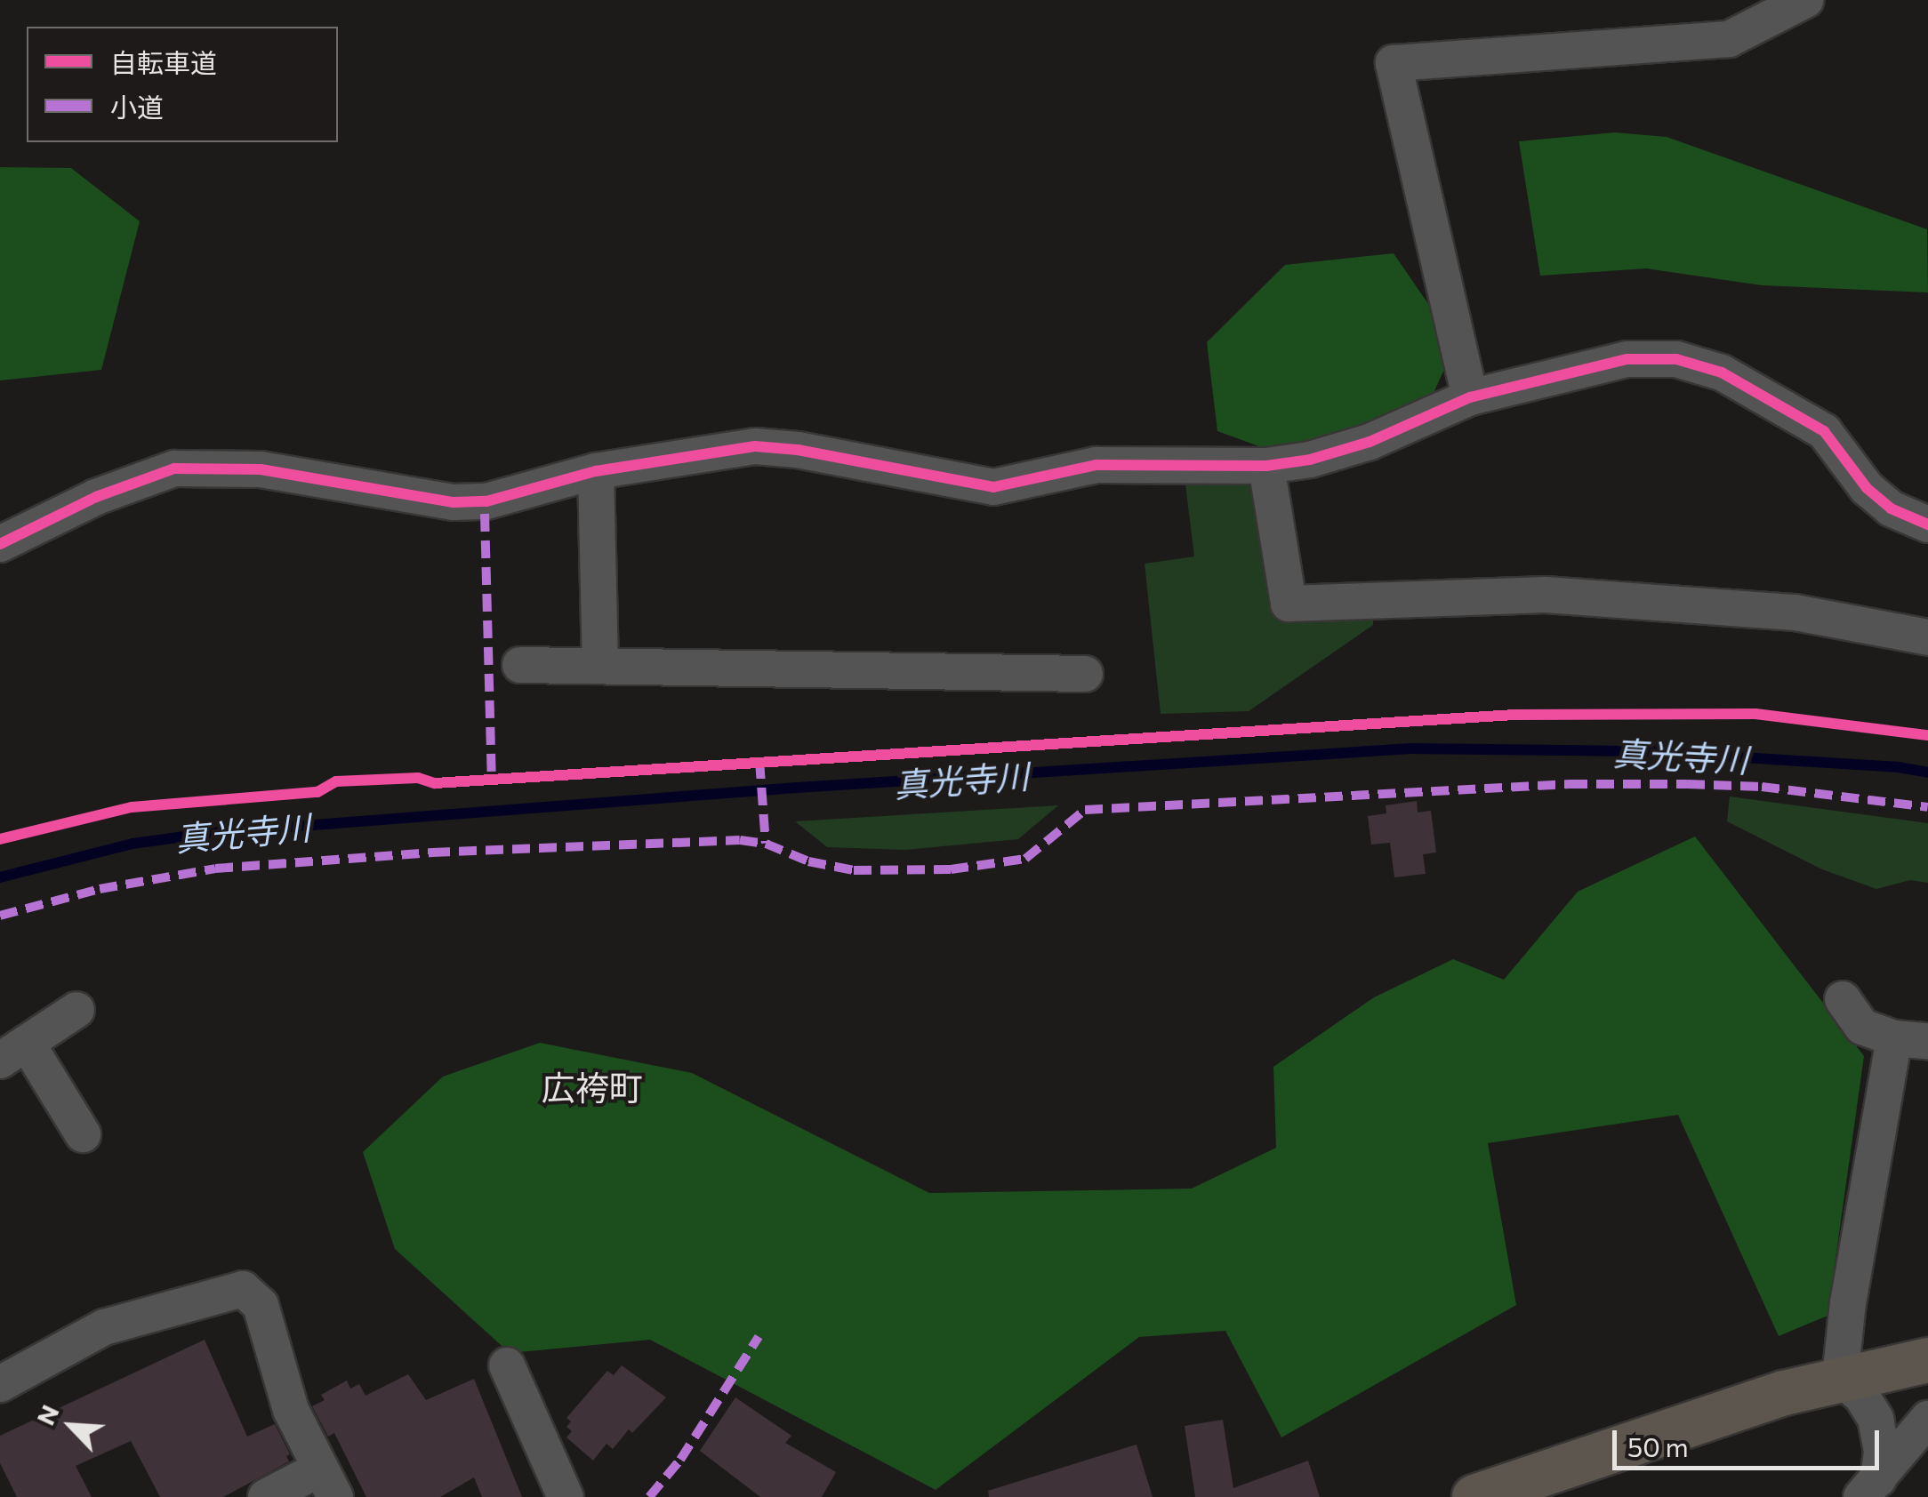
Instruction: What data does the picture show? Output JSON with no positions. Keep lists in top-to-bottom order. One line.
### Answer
{"districts":["広袴町"],"water":["真光寺川"],"legend":["自転車道","小道"],"scale_bar":"50 m","north":"top left"}
